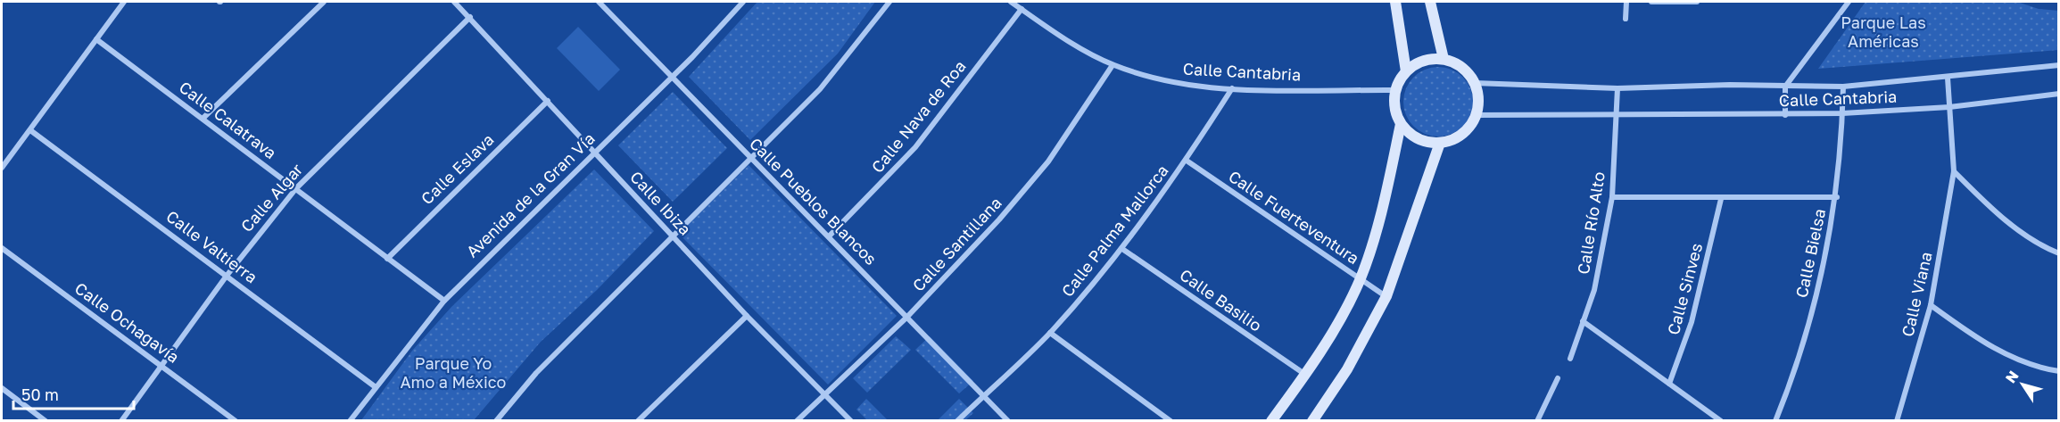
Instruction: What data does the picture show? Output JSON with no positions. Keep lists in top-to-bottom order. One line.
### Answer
{"streets":{"street":["Calle Cantabria","Calle Nava de Roa","Calle Calatrava","Calle Eslava","Avenida de la Gran Vía","Calle Algar","Calle Pueblos Blancos","Calle Ibiza","Calle Fuerteventura","Calle Río Alto","Calle Palma Mallorca","Calle Santillana","Calle Valtierra","Calle Bielsa","Calle Sinves","Calle Viana","Calle Basilio","Calle Ochagavía"]},"crossings":[["Calle Cantabria","Calle Nava de Roa"],["Calle Cantabria","Calle Río Alto"],["Calle Cantabria","Calle Palma Mallorca"],["Calle Cantabria","Calle Santillana"],["Calle Cantabria","Calle Bielsa"],["Calle Cantabria","Calle Viana"],["Calle Nava de Roa","Calle Pueblos Blancos"],["Calle Calatrava","Calle Eslava"],["Calle Calatrava","Avenida de la Gran Vía"],["Calle Calatrava","Calle Algar"],["Calle Eslava","Calle Ibiza"],["Avenida de la Gran Vía","Calle Pueblos Blancos"],["Avenida de la Gran Vía","Calle Ibiza"],["Avenida de la Gran Vía","Calle Valtierra"],["Calle Algar","Calle Ibiza"],["Calle Algar","Calle Valtierra"],["Calle Algar","Calle Ochagavía"],["Calle Pueblos Blancos","Calle Palma Mallorca"],["Calle Pueblos Blancos","Calle Santillana"],["Calle Ibiza","Calle Santillana"],["Calle Fuerteventura","Calle Palma Mallorca"],["Calle Palma Mallorca","Calle Basilio"]],"parks":["Parque Las Américas","Parque Yo Amo a México"],"scale_bar":"50 m","north":"top left"}
